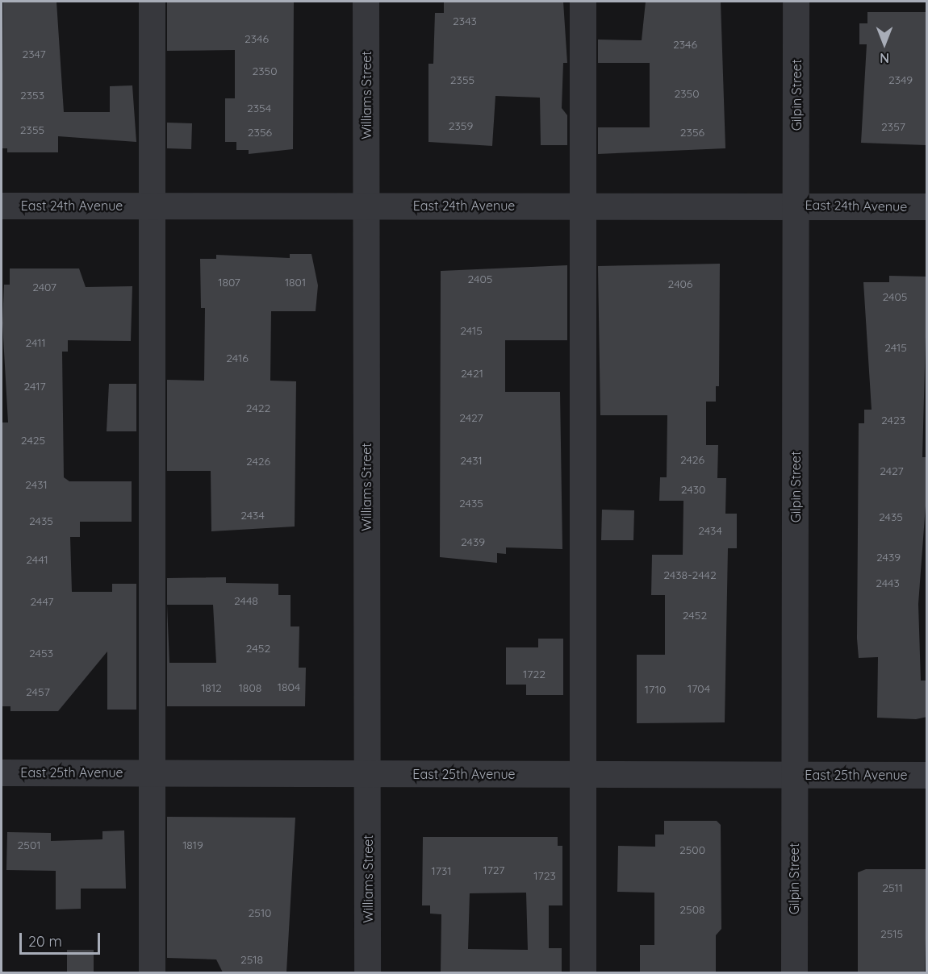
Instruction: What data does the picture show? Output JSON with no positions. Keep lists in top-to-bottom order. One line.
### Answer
{"streets":{"street":["Williams Street","Gilpin Street","East 24th Avenue","East 25th Avenue"]},"crossings":[["Williams Street","East 24th Avenue"],["Williams Street","East 25th Avenue"],["Gilpin Street","East 24th Avenue"],["Gilpin Street","East 25th Avenue"]],"house_numbers":["2343","2346","2346","2347","2350","2355","2349","2350","2353","2354","2359","2357","2355","2356","2356","2405","1807","1801","2406","2407","2405","2415","2411","2415","2416","2421","2417","2422","2427","2423","2425","2426","2431","2426","2427","2431","2430","2435","2434","2435","2435","2434","2439","2439","2441","2438-2442","2443","2448","2447","2452","2452","2453","1722","1804","1812","1808","1704","1710","2457","2501","1819","2500","1727","1731","1723","2511","2508","2510","2515","2518"],"scale_bar":"20 m","north":"bottom"}
